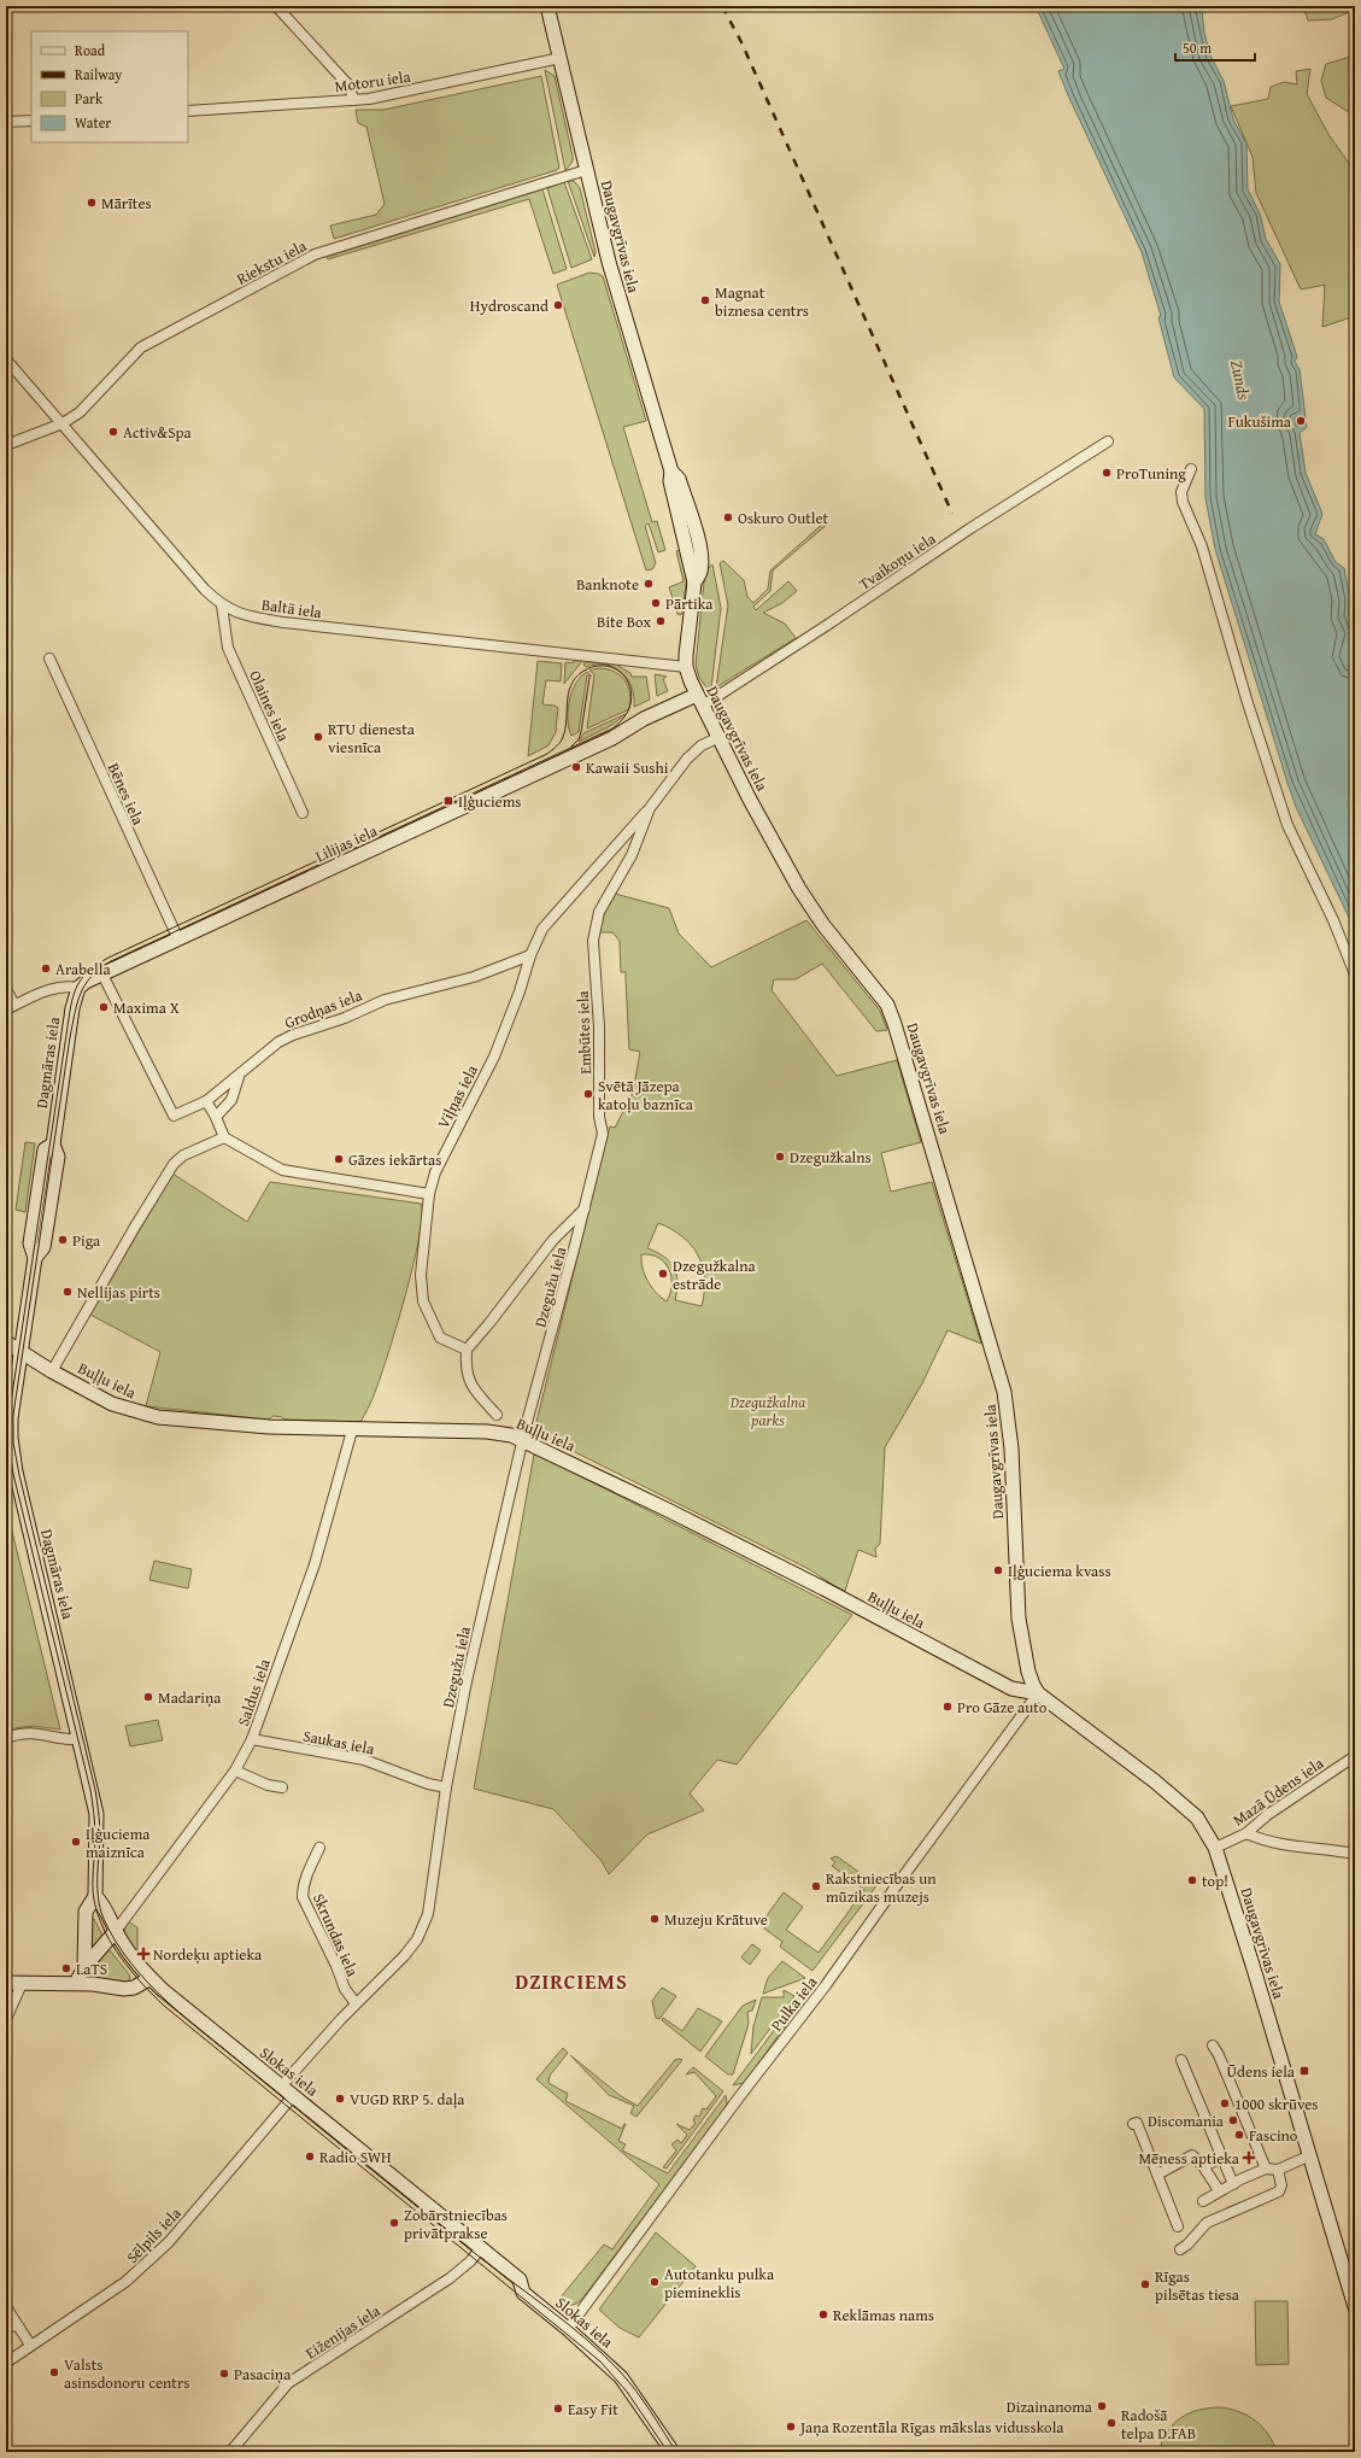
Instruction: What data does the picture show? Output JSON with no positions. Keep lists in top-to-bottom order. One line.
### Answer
{"streets":{"street":["Motoru iela","Daugavgrīvas iela","Riekstu iela","Tvaikoņu iela","Baltā iela","Olaines iela","Bēnes iela","Lilijas iela","Grodņas iela","Embūtes iela","Dagmāras iela","Viļņas iela","Dzegužu iela","Buļļu iela","Saldus iela","Saukas iela","Mazā Ūdens iela","Skrundas iela","Pulka iela","Slokas iela","Sēlpils iela","Eiženijas iela"]},"crossings":[["Motoru iela","Daugavgrīvas iela"],["Daugavgrīvas iela","Riekstu iela"],["Daugavgrīvas iela","Tvaikoņu iela"],["Daugavgrīvas iela","Baltā iela"],["Daugavgrīvas iela","Lilijas iela"],["Daugavgrīvas iela","Embūtes iela"],["Daugavgrīvas iela","Buļļu iela"],["Daugavgrīvas iela","Mazā Ūdens iela"],["Daugavgrīvas iela","Pulka iela"],["Riekstu iela","Baltā iela"],["Tvaikoņu iela","Lilijas iela"],["Baltā iela","Olaines iela"],["Bēnes iela","Lilijas iela"],["Lilijas iela","Grodņas iela"],["Lilijas iela","Dagmāras iela"],["Grodņas iela","Viļņas iela"],["Embūtes iela","Viļņas iela"],["Embūtes iela","Dzegužu iela"],["Dagmāras iela","Buļļu iela"],["Dzegužu iela","Buļļu iela"],["Dzegužu iela","Saukas iela"],["Dzegužu iela","Skrundas iela"],["Dzegužu iela","Slokas iela"],["Buļļu iela","Saldus iela"],["Buļļu iela","Pulka iela"],["Saldus iela","Saukas iela"],["Pulka iela","Slokas iela"],["Slokas iela","Sēlpils iela"],["Slokas iela","Eiženijas iela"]],"districts":["DZIRCIEMS"],"water":["Zunds"],"parks":["Dzegužkalna parks"],"places":{"other":["Mārītes","Magnat biznesa centrs","Hydroscand","Fukušima","Activ&Spa","ProTuning","Oskuro Outlet","Banknote","Pārtika","Bite Box","RTU dienesta viesnīca","Kawaii Sushi","Arabella","Maxima X","Svētā Jāzepa katoļu baznīca","Dzegužkalns","Gāzes iekārtas","Piga","Dzegužkalna estrāde","Nellijas pirts","Iļģuciema kvass","Madariņa","Pro Gāze auto","Iļģuciema maiznīca","top!","Rakstniecības un mūzikas muzejs","Muzeju Krātuve","LaTS","VUGD RRP 5. daļa","1000 skrūves","Discomania","Fascino","Radio SWH","Zobārstniecības privātprakse","Autotanku pulka piemineklis","Rīgas pilsētas tiesa","Reklāmas nams","Valsts asinsdonoru centrs","Pasaciņa","Dizainanoma","Easy Fit","Radošā telpa D.FAB","Jaņa Rozentāla Rīgas mākslas vidusskola"],"transit":["Iļģuciems","Ūdens iela"],"health":["Nordeķu aptieka","Mēness aptieka"]},"legend":["Road","Railway","Park","Water"],"scale_bar":"50 m"}
